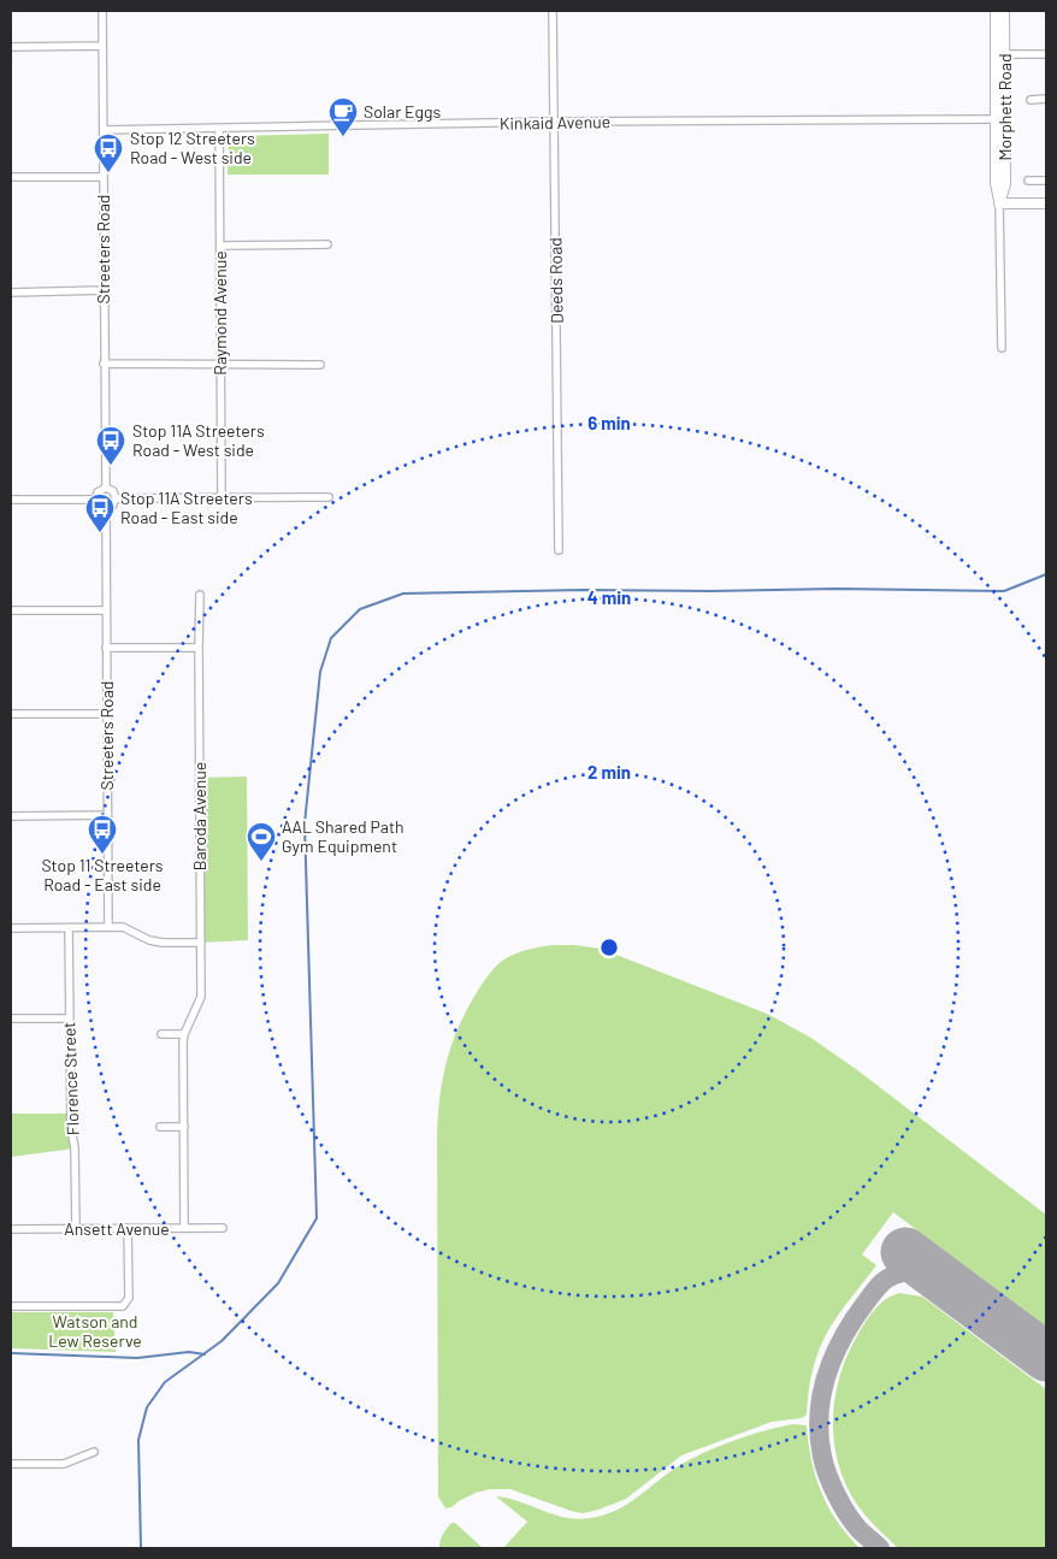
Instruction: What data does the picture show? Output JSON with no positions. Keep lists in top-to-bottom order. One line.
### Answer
{"streets":{"street":["Morphett Road","Kinkaid Avenue","Streeters Road","Deeds Road","Raymond Avenue","Baroda Avenue","Florence Street","Ansett Avenue"]},"crossings":[["Morphett Road","Kinkaid Avenue"],["Kinkaid Avenue","Streeters Road"],["Kinkaid Avenue","Deeds Road"],["Kinkaid Avenue","Raymond Avenue"],["Baroda Avenue","Ansett Avenue"],["Florence Street","Ansett Avenue"]],"parks":["Watson and Lew Reserve"],"places":{"cafe":["Solar Eggs"],"bus stop":["Stop 12 Streeters Road - West side","Stop 11A Streeters Road - West side","Stop 11A Streeters Road - East side","Stop 11 Streeters Road - East side"],"sports":["AAL Shared Path Gym Equipment"]},"rings":["6 min","4 min","2 min"]}
